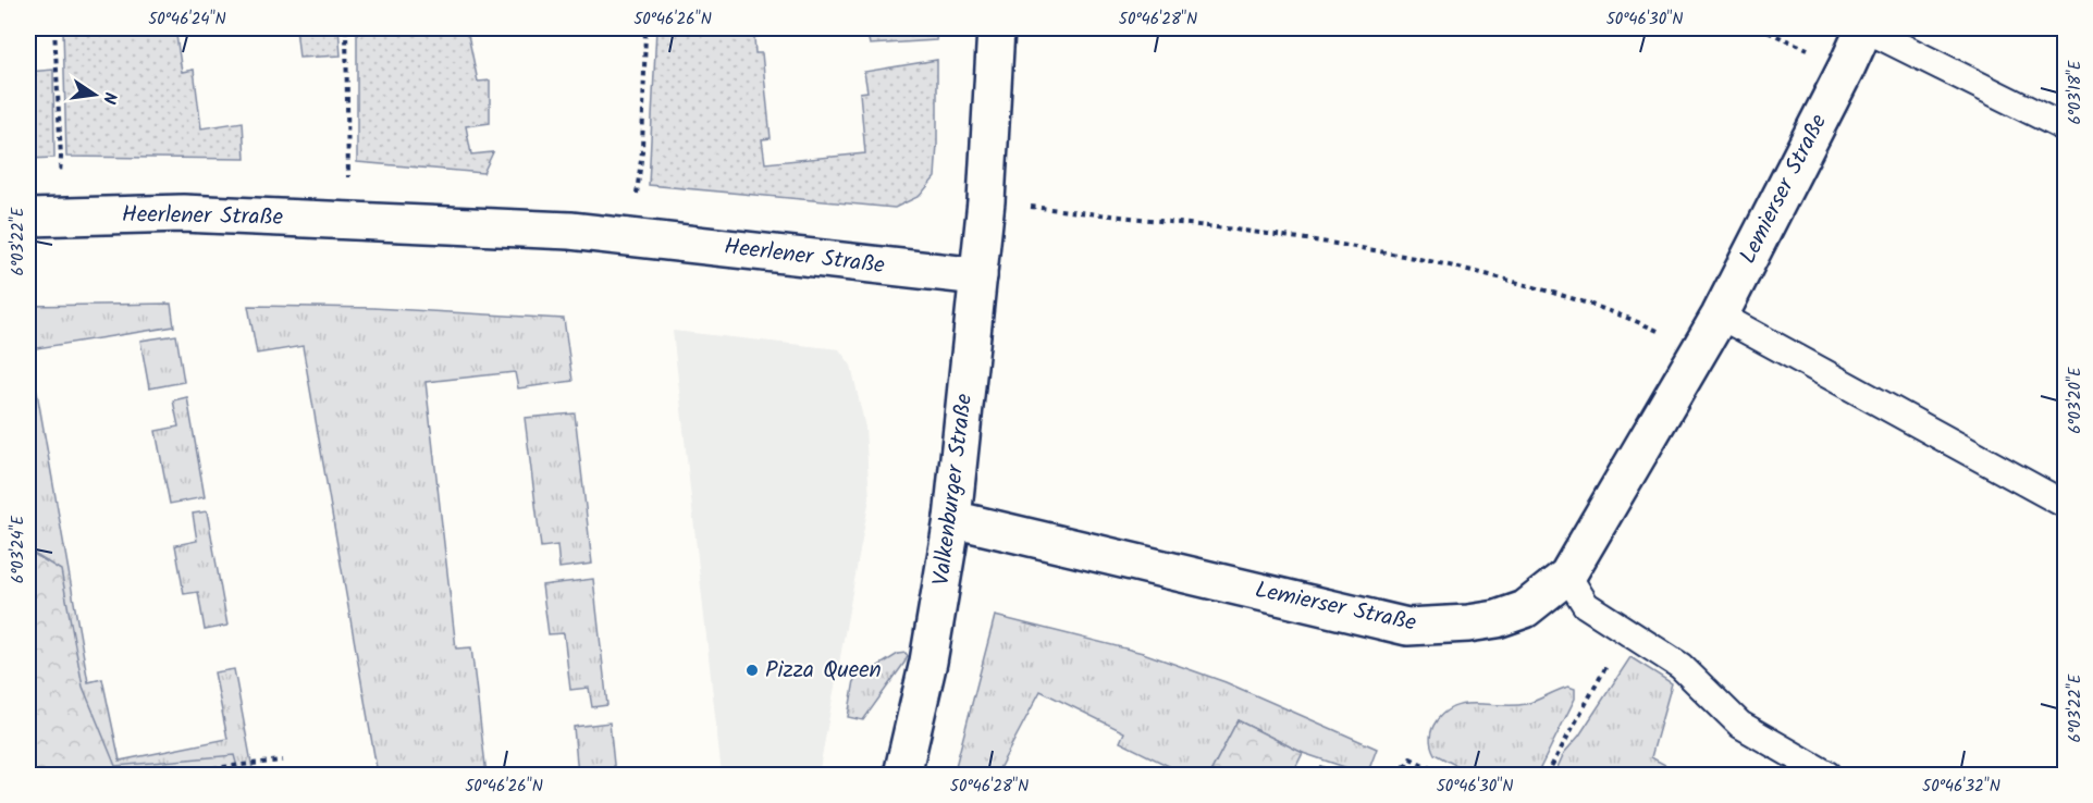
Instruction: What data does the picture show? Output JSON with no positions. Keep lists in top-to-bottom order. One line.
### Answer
{"streets":{"street":["Lemierser Straße","Heerlener Straße","Valkenburger Straße"]},"crossings":[["Lemierser Straße","Valkenburger Straße"],["Heerlener Straße","Valkenburger Straße"]],"places":["Pizza Queen"],"north":"right","coordinates":["50°46'24\"N","50°46'26\"N","50°46'28\"N","50°46'30\"N","6°03'18\"E","6°03'22\"E","6°03'20\"E","6°03'24\"E","50°46'32\"N"]}
